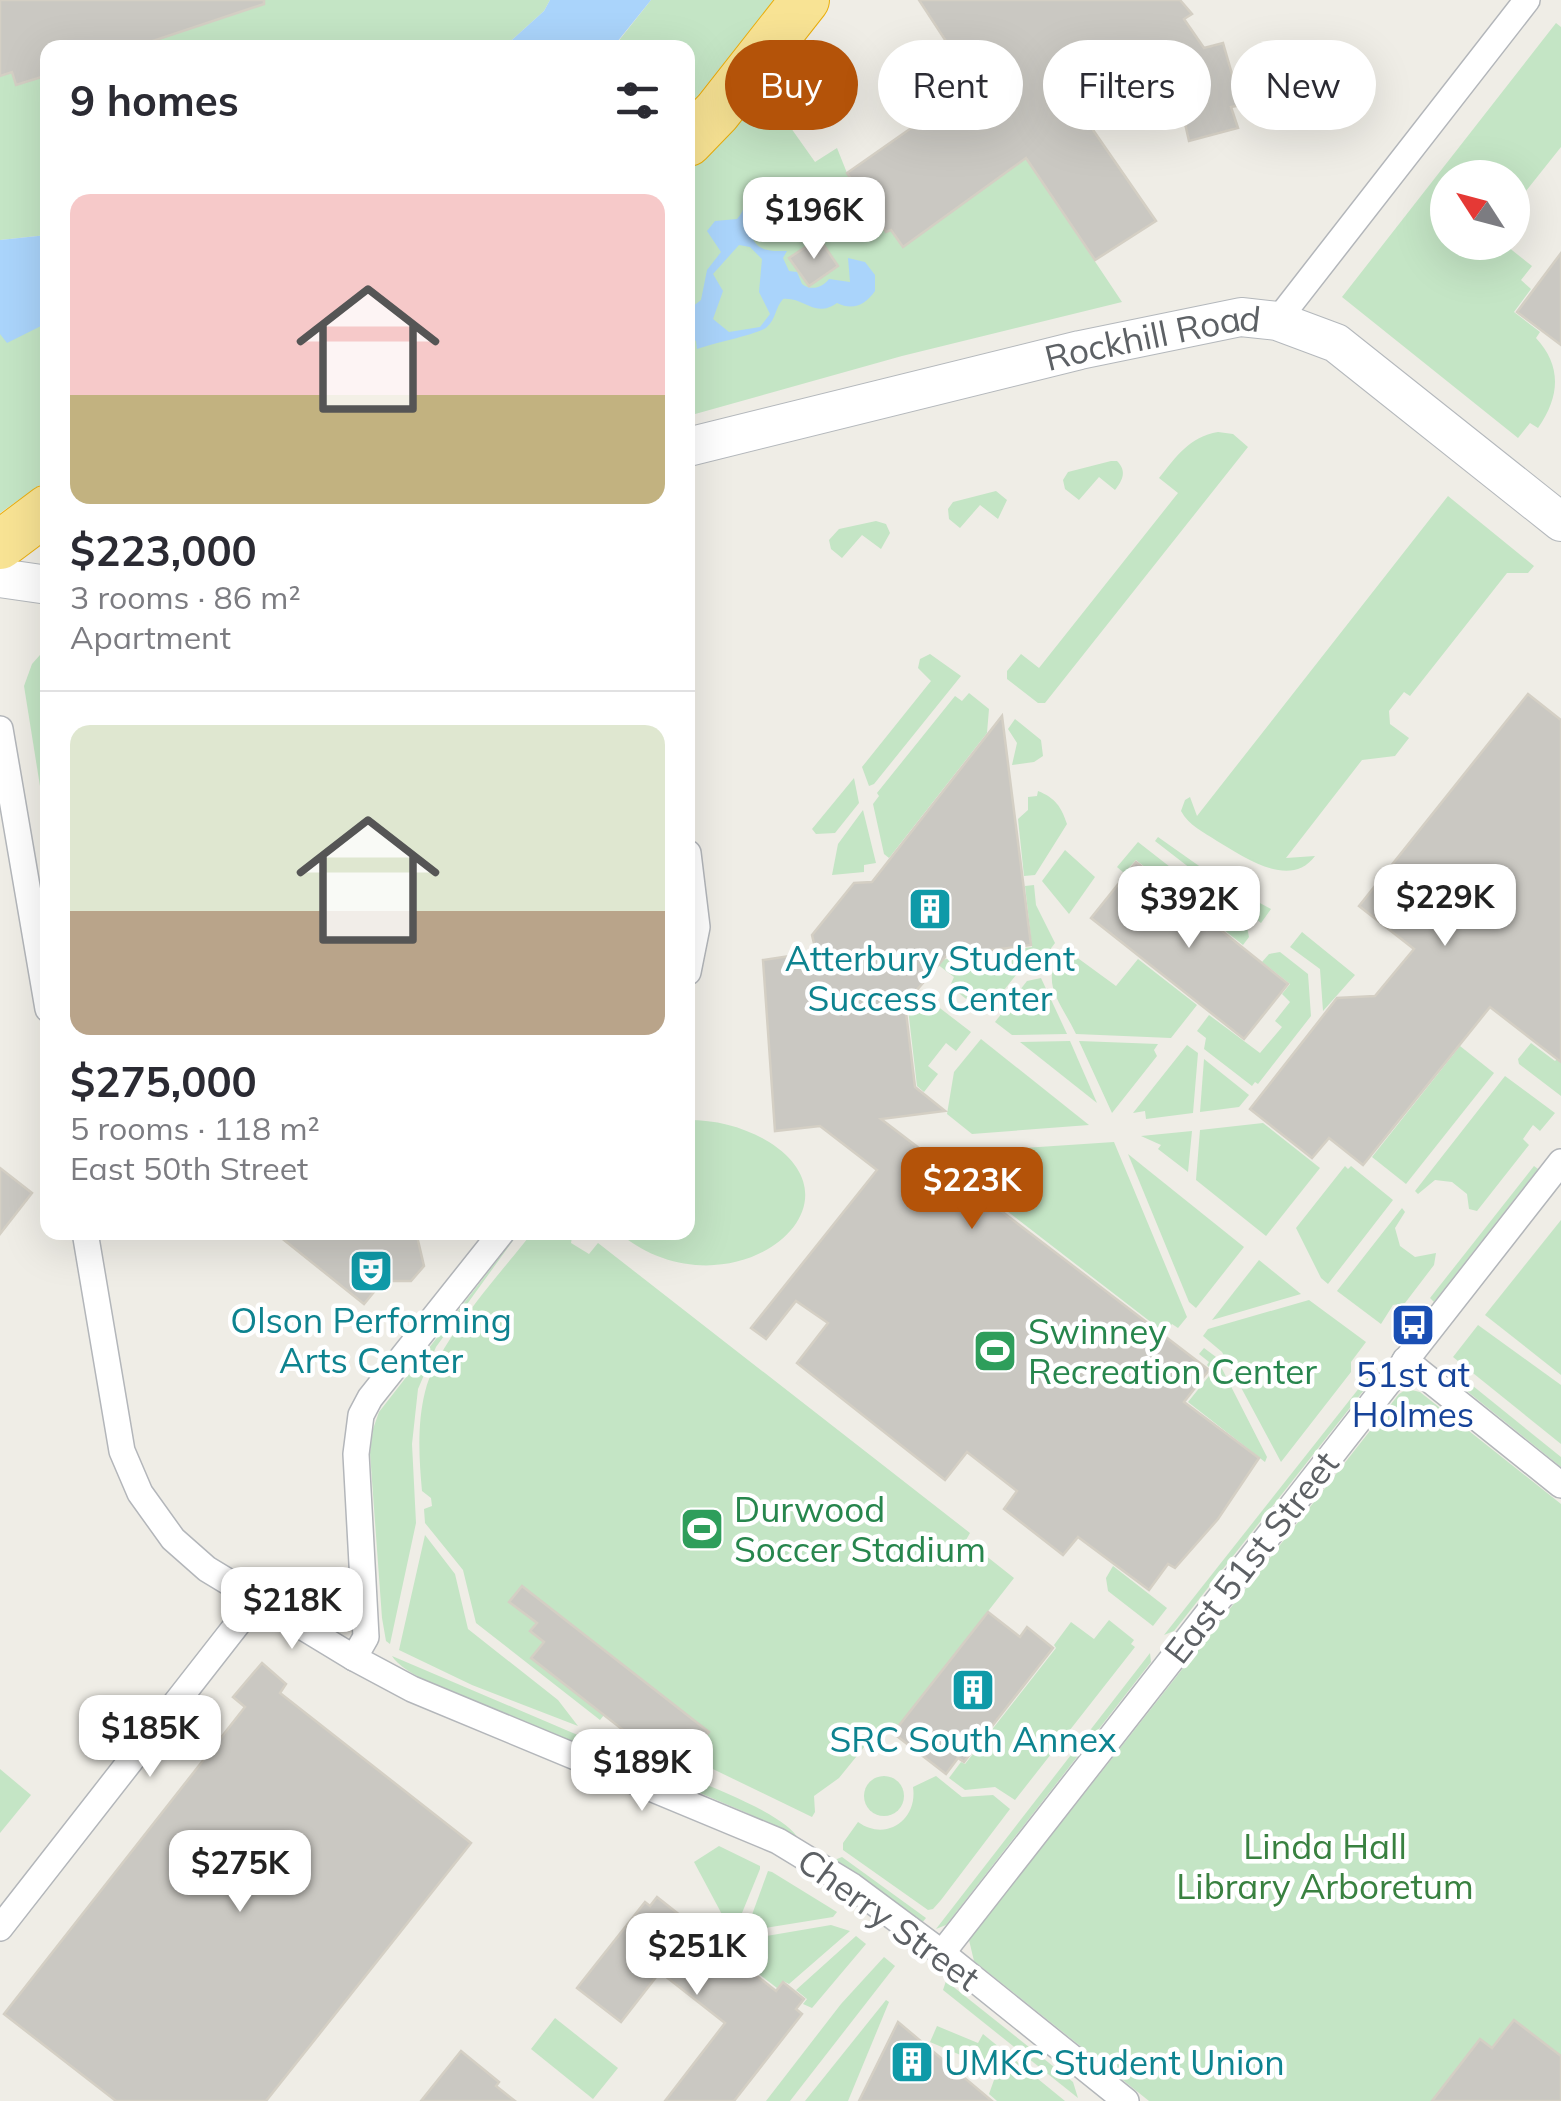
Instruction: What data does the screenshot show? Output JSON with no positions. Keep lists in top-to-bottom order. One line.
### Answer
{"streets":{"main road":["Rockhill Road"],"street":["East 51st Street","Cherry Street"]},"crossings":[["East 51st Street","Cherry Street"]],"parks":["Linda Hall Library Arboretum"],"places":{"building":["Atterbury Student Success Center","SRC South Annex","UMKC Student Union"],"theatre":["Olson Performing Arts Center"],"bus stop":["51st at Holmes"],"sports":["Swinney Recreation Center","Durwood Soccer Stadium"]},"north":"top left","page":{"chip":["Buy","Rent","Filters","New"],"heading":"9 homes","list":[{"name":"$223,000","note":"3 rooms · 86 m² · Apartment"},{"name":"$275,000","note":"5 rooms · 118 m² · East 50th Street"}],"price":["$196K","$229K","$392K","$223K","$218K","$185K","$189K","$275K","$251K"]}}
